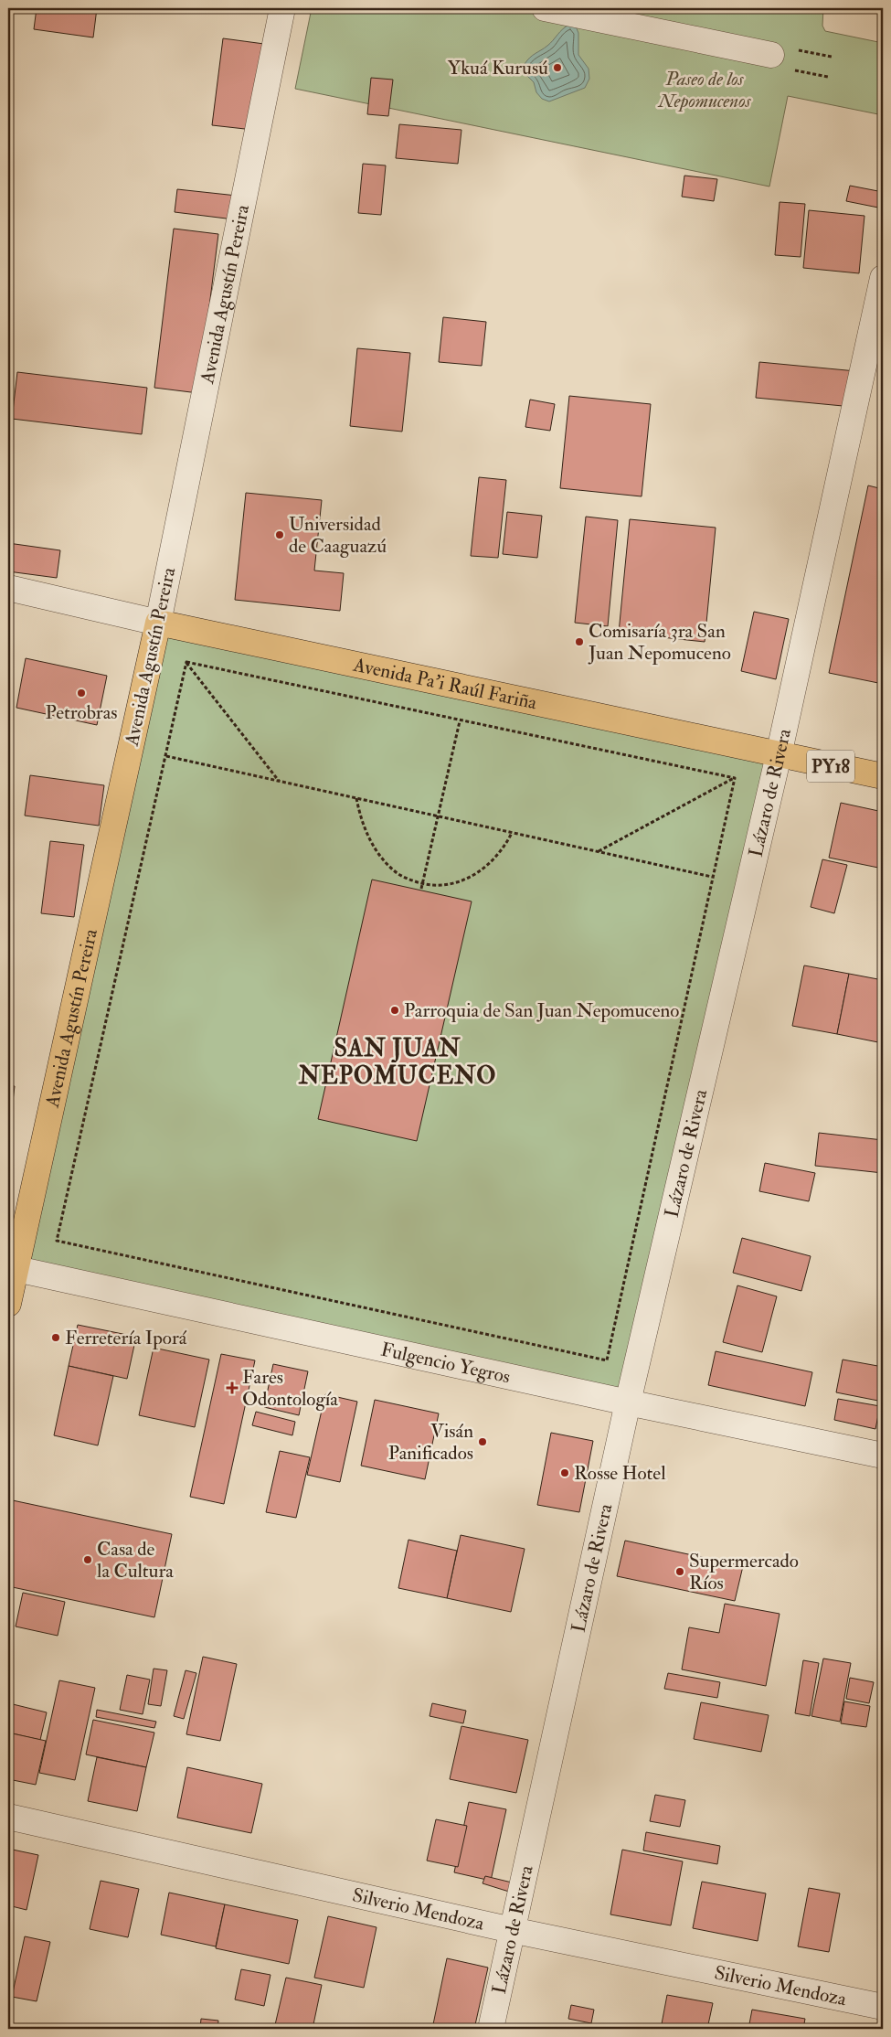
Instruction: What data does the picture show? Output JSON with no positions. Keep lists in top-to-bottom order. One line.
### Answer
{"streets":{"highway":["Avenida Agustín Pereira","Avenida Pa'i Raúl Fariña","PY18"],"street":["Lázaro de Rivera","Fulgencio Yegros","Silverio Mendoza"]},"crossings":[["Avenida Agustín Pereira","Avenida Pa'i Raúl Fariña"],["Avenida Agustín Pereira","Fulgencio Yegros"],["Avenida Pa'i Raúl Fariña","Lázaro de Rivera"],["Lázaro de Rivera","Fulgencio Yegros"],["Lázaro de Rivera","Silverio Mendoza"]],"districts":["SAN JUAN NEPOMUCENO"],"parks":["Paseo de los Nepomucenos"],"places":{"other":["Ykuá Kurusú","Universidad de Caaguazú","Comisaría 3ra San Juan Nepomuceno","Petrobras","Parroquia de San Juan Nepomuceno","Ferretería Iporá","Visán Panificados","Rosse Hotel","Casa de la Cultura","Supermercado Ríos"],"health":["Fares Odontología"]}}
